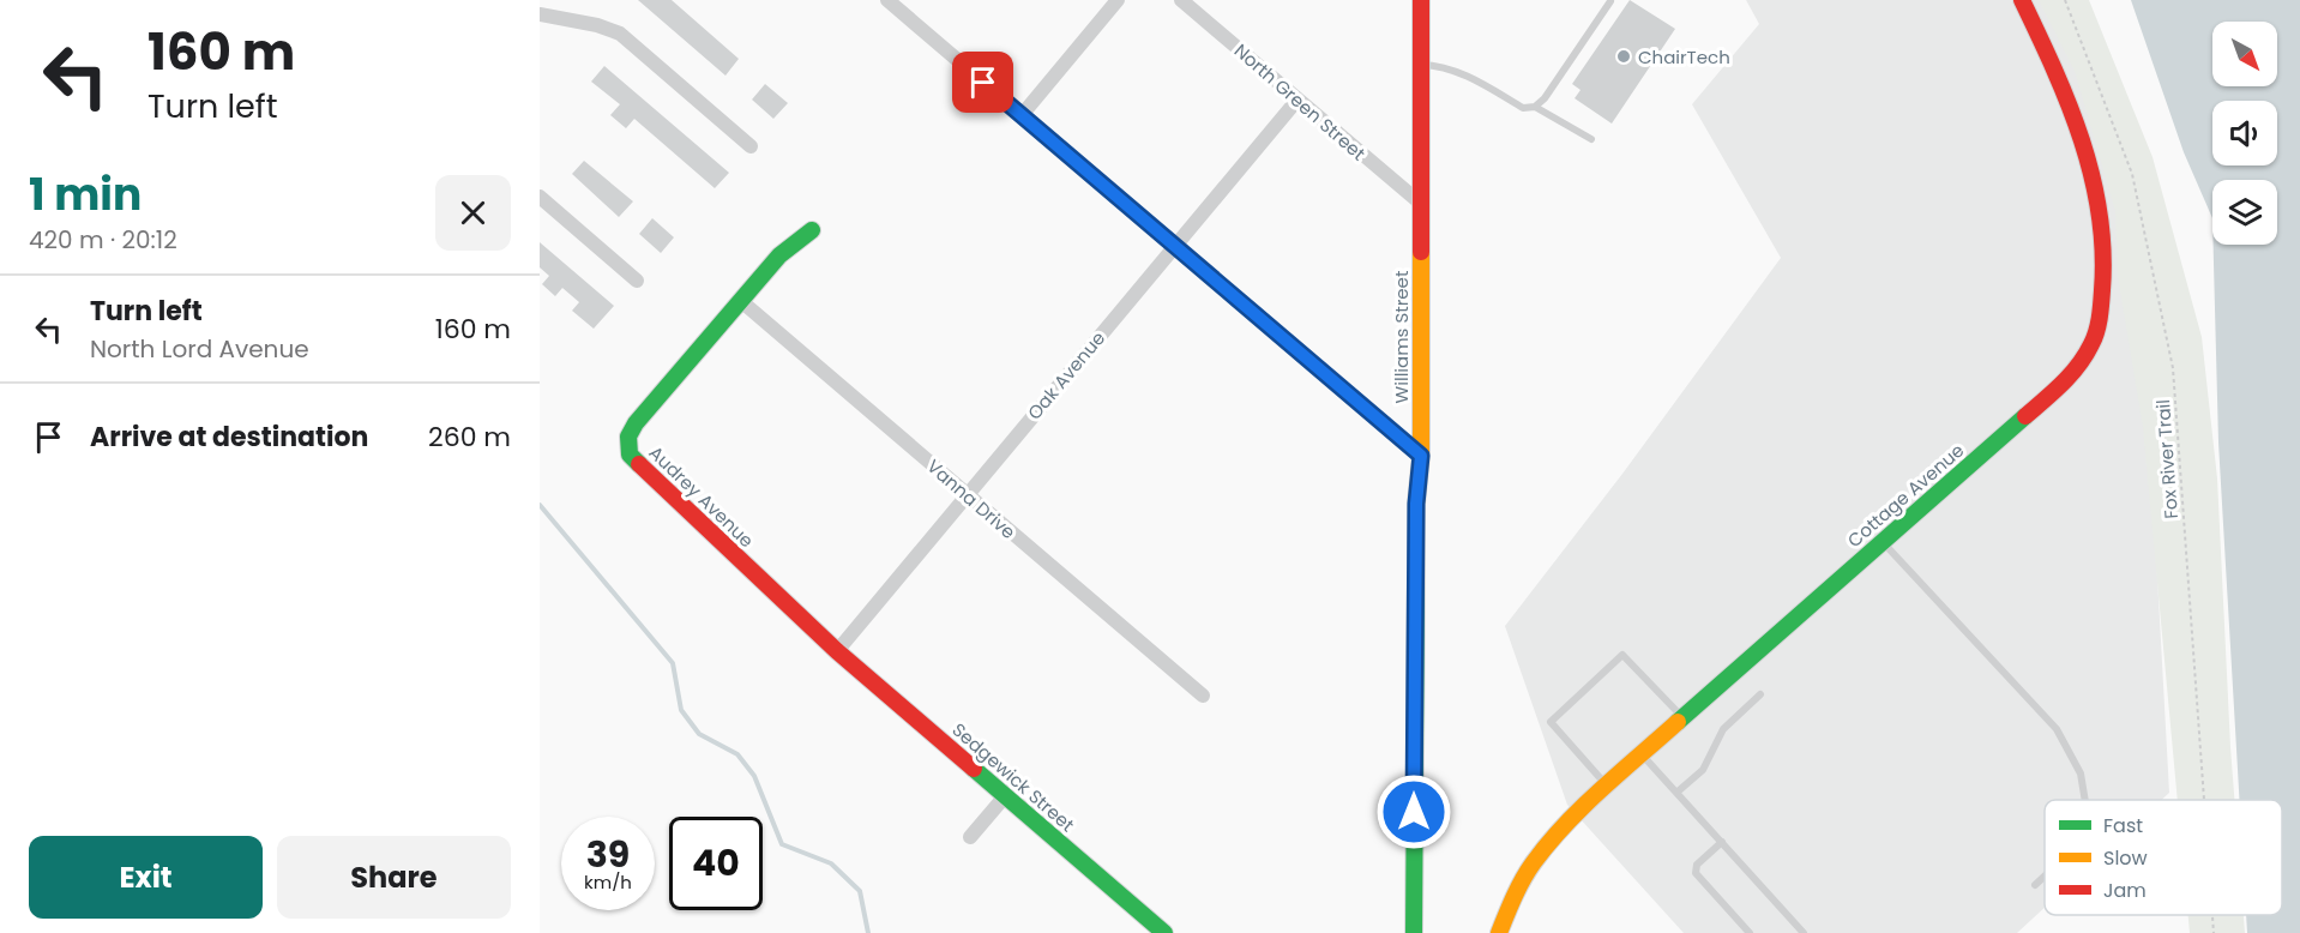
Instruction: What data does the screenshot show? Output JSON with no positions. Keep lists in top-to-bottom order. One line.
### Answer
{"streets":{"street":["North Green Street","Williams Street","Oak Avenue","Cottage Avenue","Audrey Avenue","Vanna Drive","Sedgewick Street"],"path":["Fox River Trail"]},"crossings":[["North Green Street","Williams Street"],["North Green Street","Oak Avenue"],["Oak Avenue","Audrey Avenue"],["Oak Avenue","Vanna Drive"],["Oak Avenue","Sedgewick Street"],["Audrey Avenue","Vanna Drive"],["Audrey Avenue","Sedgewick Street"]],"places":["ChairTech"],"legend":["Fast","Slow","Jam"],"north":"bottom right","page":{"turn":["160 m","Turn left"],"heading":["1 min","420 m · 20:12"],"list":[{"name":"Turn left","note":"North Lord Avenue","value":"160 m"},{"name":"Arrive at destination","value":"260 m"}],"speed":"39 km/h","limit":"40","buttons":["Exit","Share"]}}
